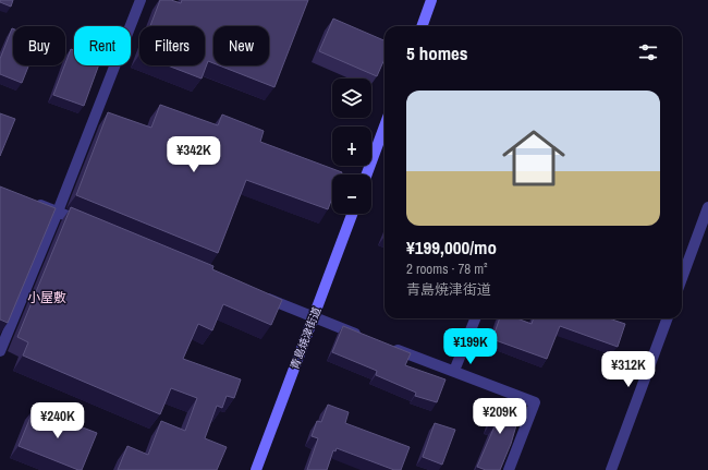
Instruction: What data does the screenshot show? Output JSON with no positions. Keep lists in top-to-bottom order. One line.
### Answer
{"streets":{"main road":["青島焼津街道"]},"districts":["小屋敷"],"page":{"chip":["Buy","Rent","Filters","New"],"heading":"5 homes","map_buttons":["+","−"],"list":[{"name":"¥199,000/mo","note":"2 rooms · 78 m² · 青島焼津街道"}],"price":["¥342K","¥199K","¥312K","¥209K","¥240K"]}}
